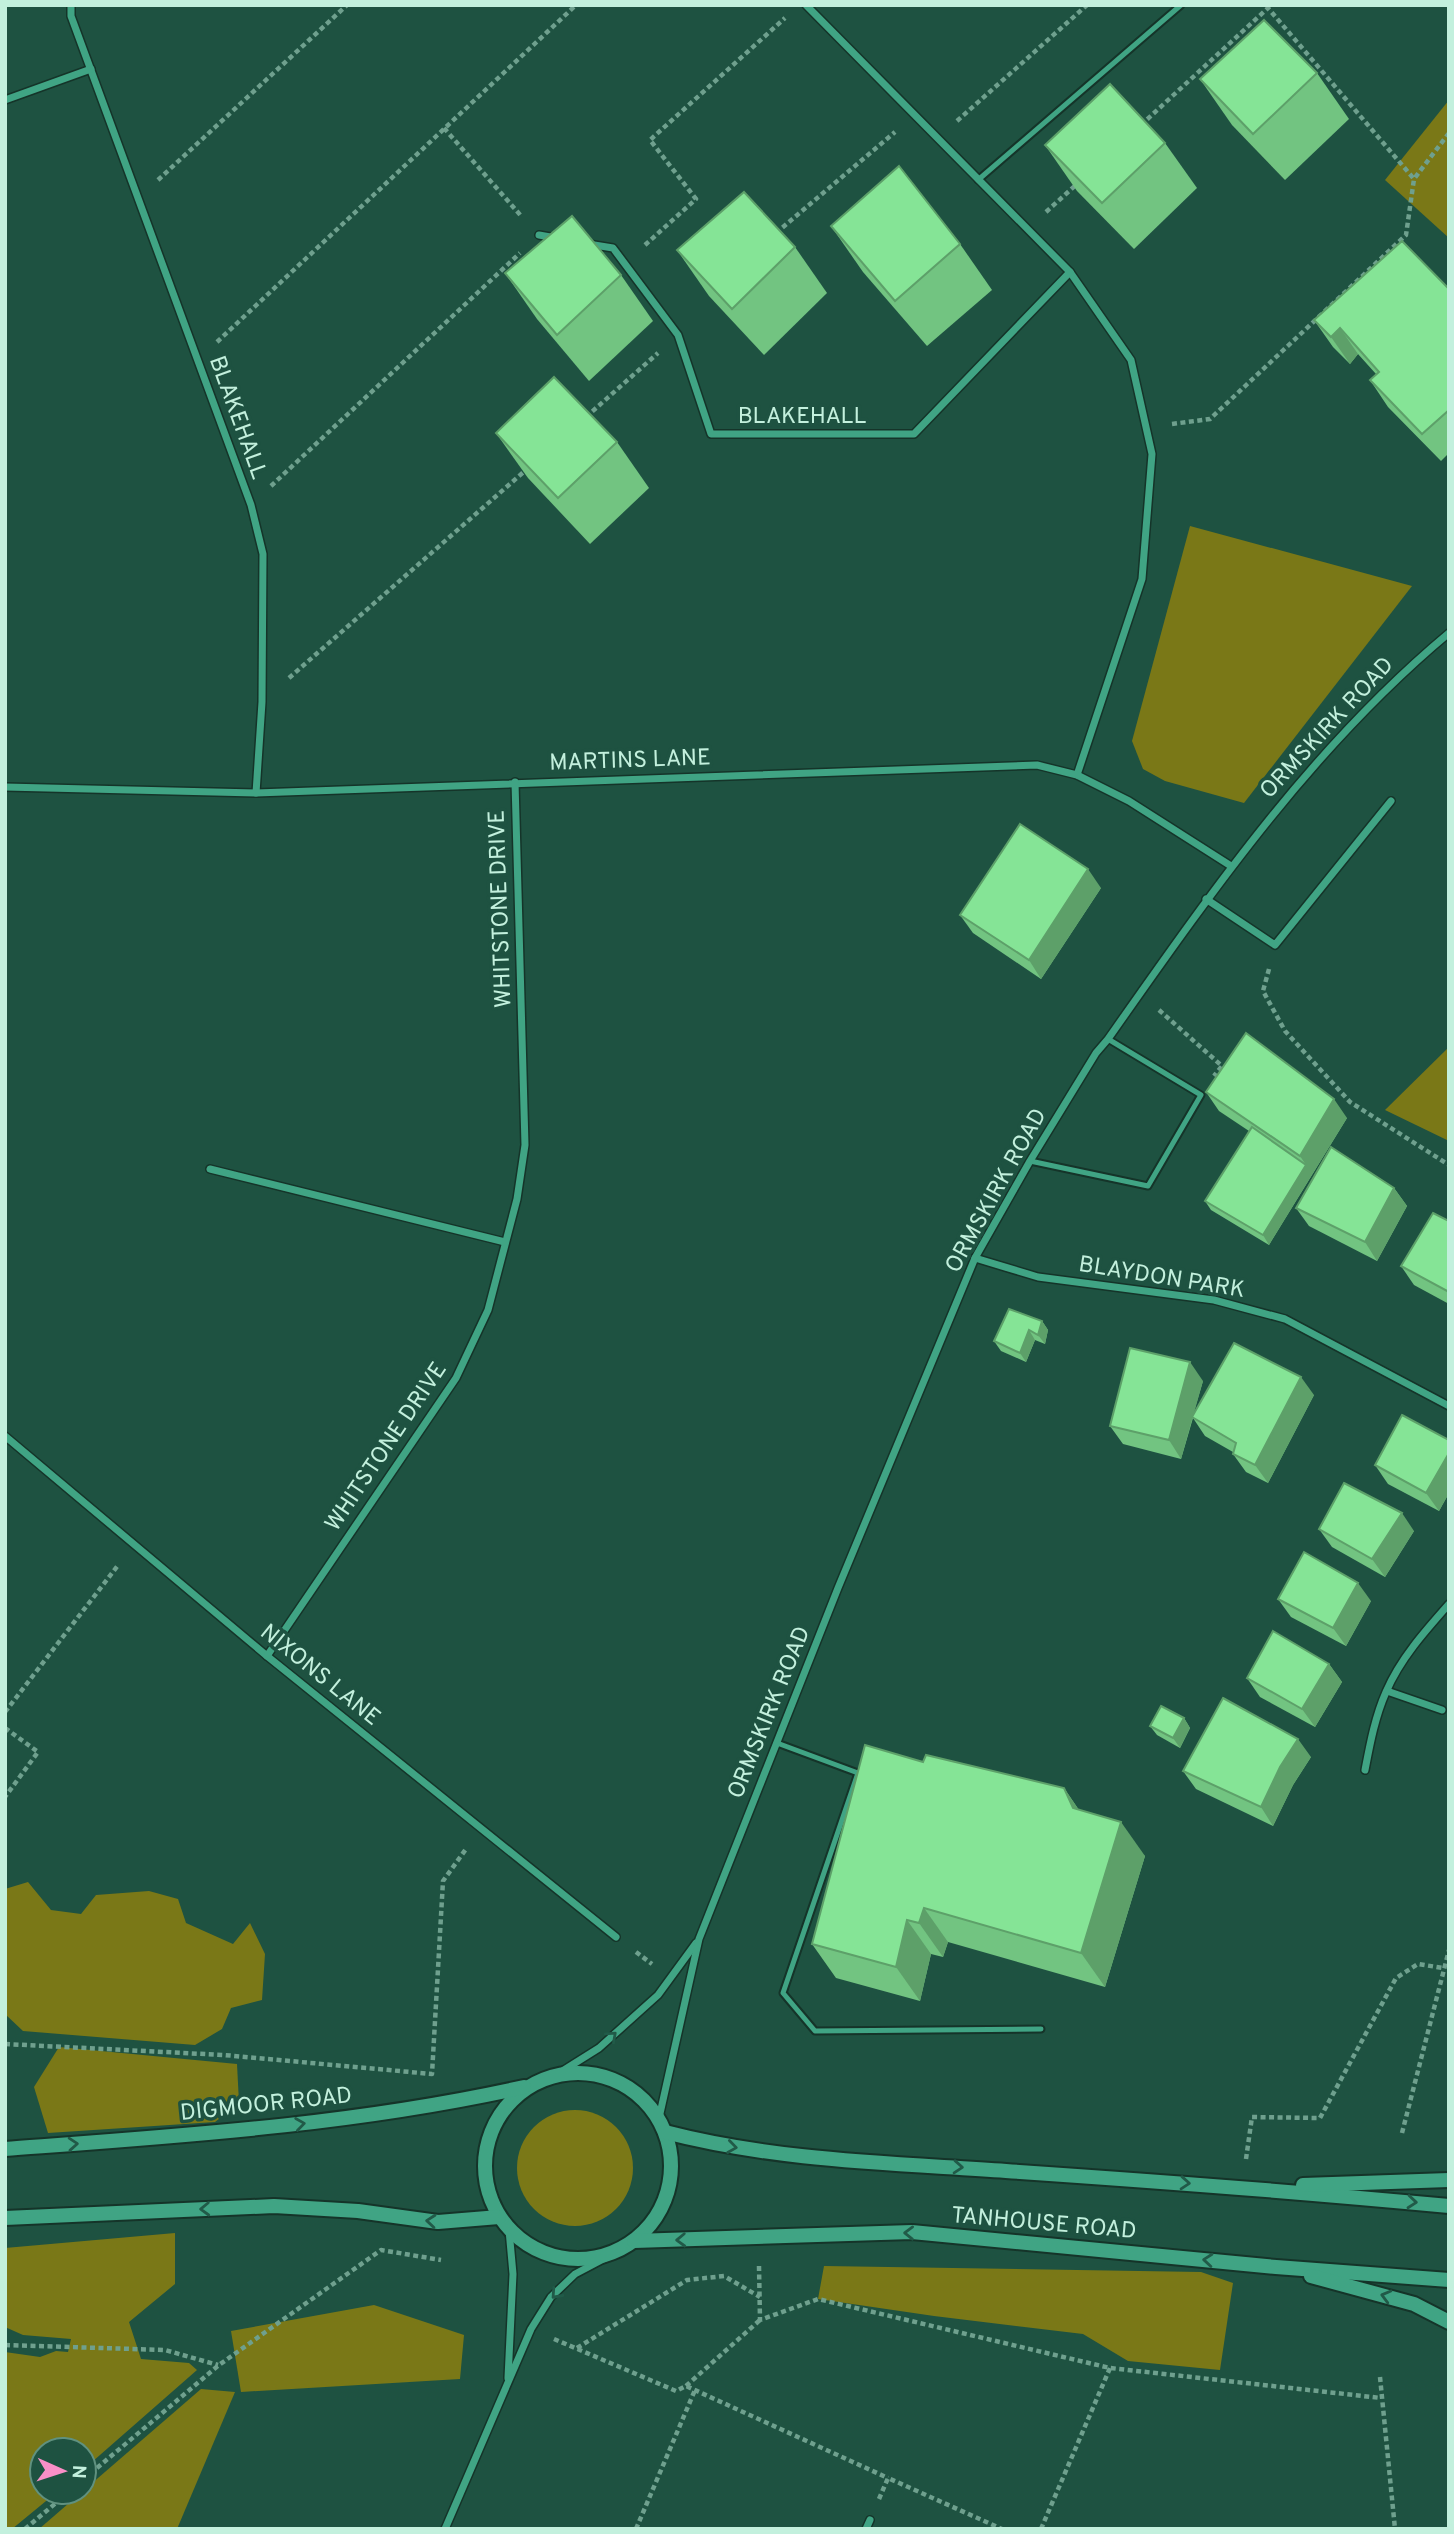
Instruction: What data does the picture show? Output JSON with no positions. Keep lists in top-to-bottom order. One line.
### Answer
{"streets":{"street":["BLAKEHALL","ORMSKIRK ROAD","MARTINS LANE","WHITSTONE DRIVE","BLAYDON PARK","NIXONS LANE","DIGMOOR ROAD","TANHOUSE ROAD"]},"crossings":[["BLAKEHALL","MARTINS LANE"],["ORMSKIRK ROAD","MARTINS LANE"],["ORMSKIRK ROAD","BLAYDON PARK"],["ORMSKIRK ROAD","DIGMOOR ROAD"],["ORMSKIRK ROAD","TANHOUSE ROAD"],["MARTINS LANE","WHITSTONE DRIVE"],["WHITSTONE DRIVE","NIXONS LANE"],["DIGMOOR ROAD","TANHOUSE ROAD"]],"north":"right"}
